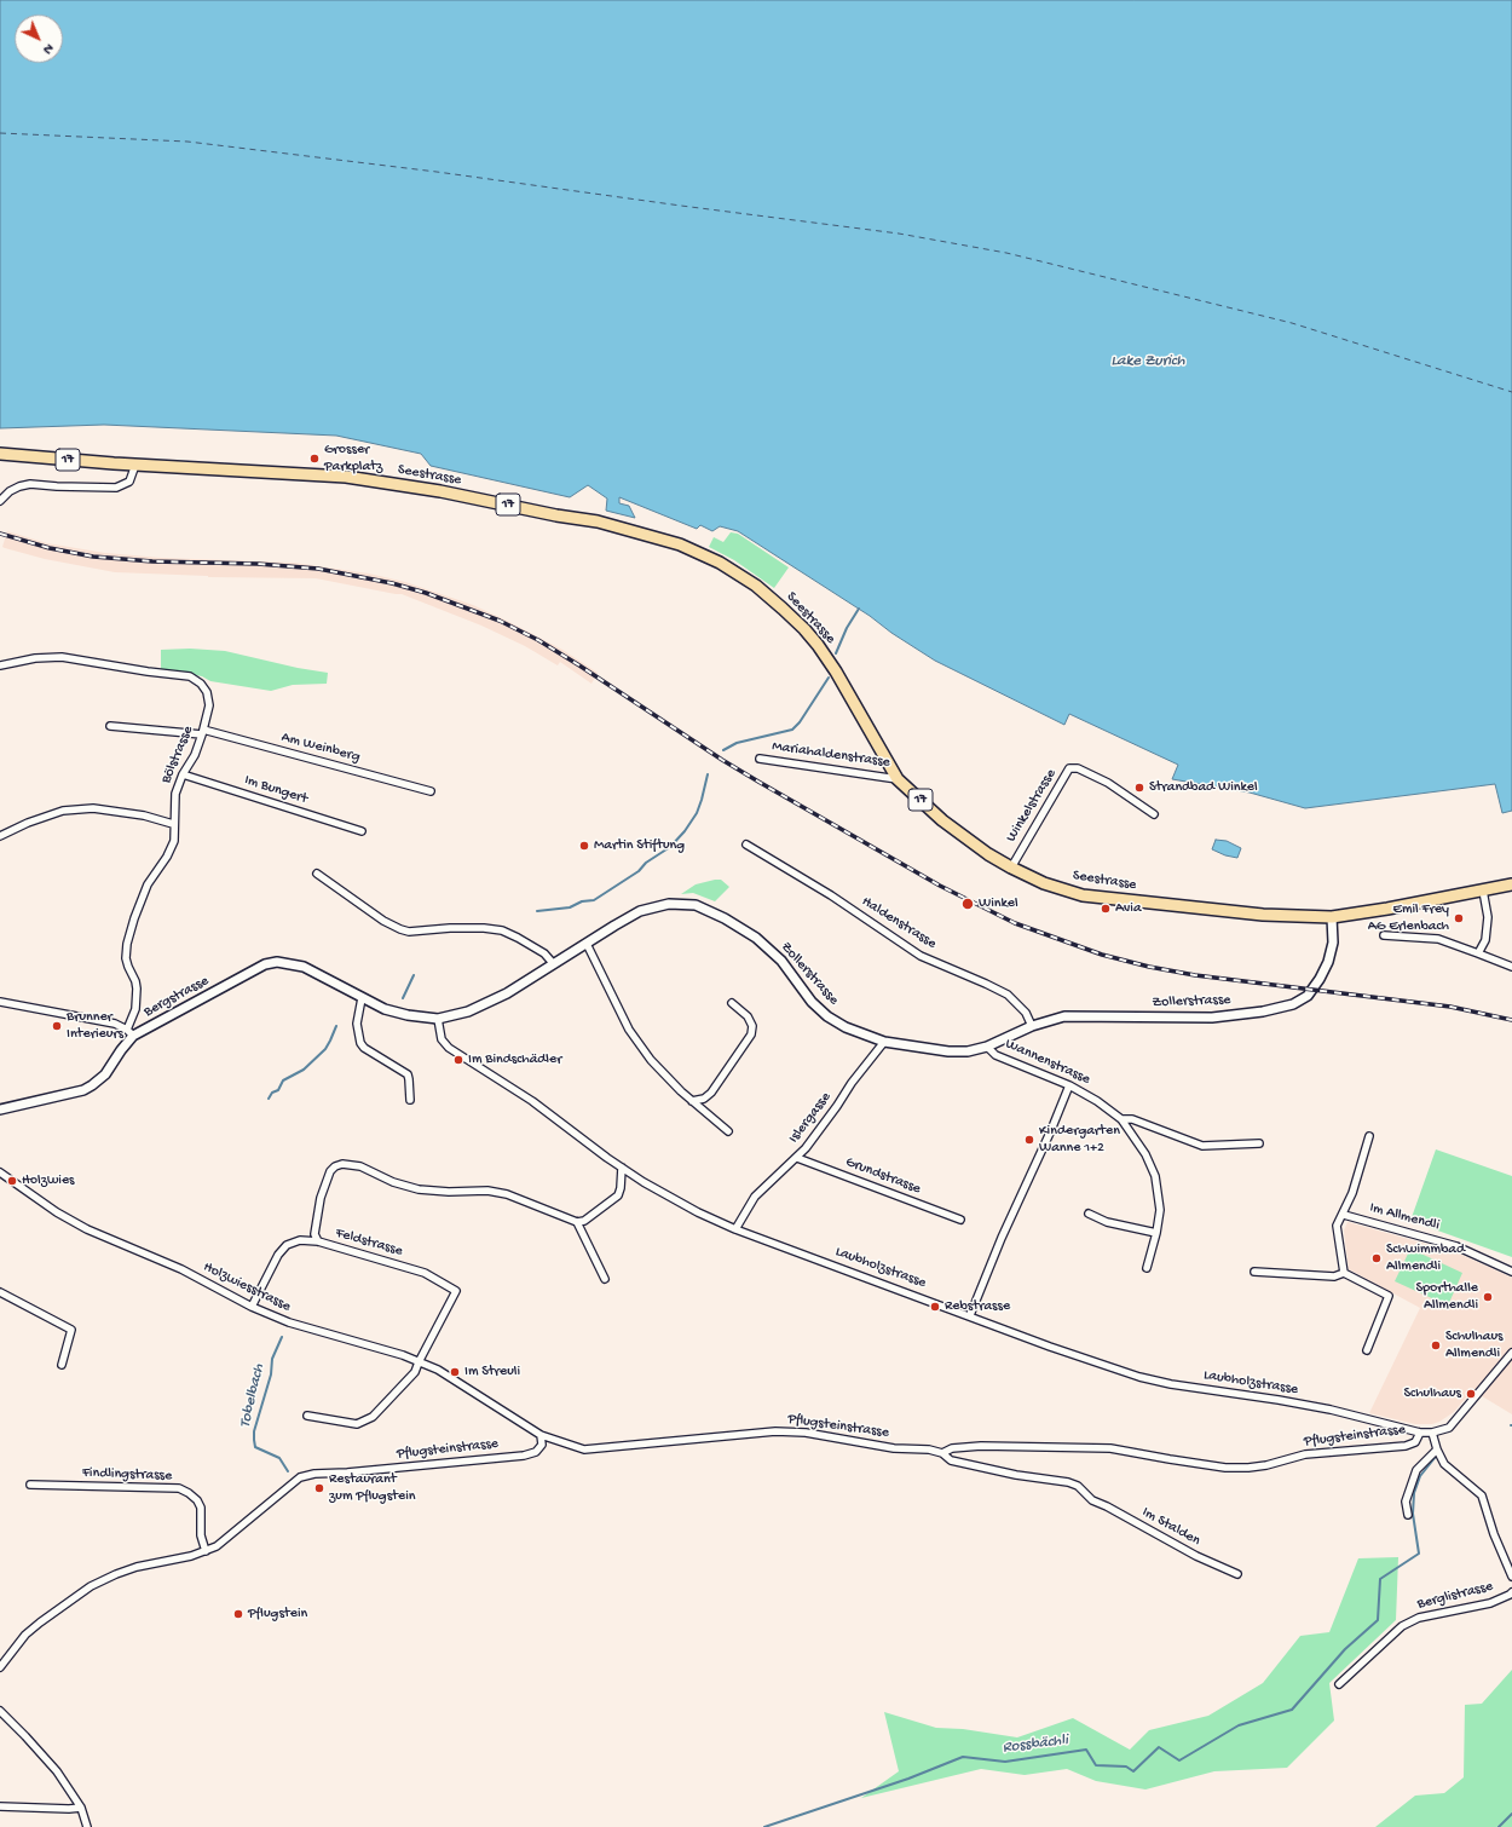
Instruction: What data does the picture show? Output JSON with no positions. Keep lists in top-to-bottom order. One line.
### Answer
{"streets":{"main road":["17","Seestrasse"],"street":["Am Weinberg","Bölstrasse","Mariahaldenstrasse","Im Bungert","Winkelstrasse","Haldenstrasse","Zollerstrasse","Bergstrasse","Wannenstrasse","Islergasse","Grundstrasse","Im Allmendli","Feldstrasse","Laubholzstrasse","Holzwiesstrasse","Pflugsteinstrasse","Findlingstrasse","Im Stalden","Berglistrasse"]},"crossings":[["Seestrasse","Mariahaldenstrasse"],["Seestrasse","Winkelstrasse"],["Seestrasse","Zollerstrasse"],["Am Weinberg","Bölstrasse"],["Bölstrasse","Im Bungert"],["Bölstrasse","Bergstrasse"],["Haldenstrasse","Zollerstrasse"],["Zollerstrasse","Bergstrasse"],["Zollerstrasse","Wannenstrasse"],["Zollerstrasse","Islergasse"],["Zollerstrasse","Laubholzstrasse"],["Islergasse","Grundstrasse"],["Islergasse","Laubholzstrasse"],["Feldstrasse","Holzwiesstrasse"],["Laubholzstrasse","Pflugsteinstrasse"],["Laubholzstrasse","Berglistrasse"],["Holzwiesstrasse","Pflugsteinstrasse"],["Pflugsteinstrasse","Findlingstrasse"],["Pflugsteinstrasse","Im Stalden"]],"water":["Lake Zurich","Tobelbach","Rossbächli"],"places":["Grosser Parkplatz","Strandbad Winkel","Martin Stiftung","Winkel","Avia","Emil Frey AG Erlenbach","Brunner Interieurs","Im Bindschädler","Kindergarten Wanne 1+2","Holzwies","Schwimmbad Allmendli","Sporthalle Allmendli","Rebstrasse","Schulhaus Allmendli","Im Streuli","Schulhaus","Restaurant zum Pflugstein","Pflugstein"],"north":"bottom right"}
